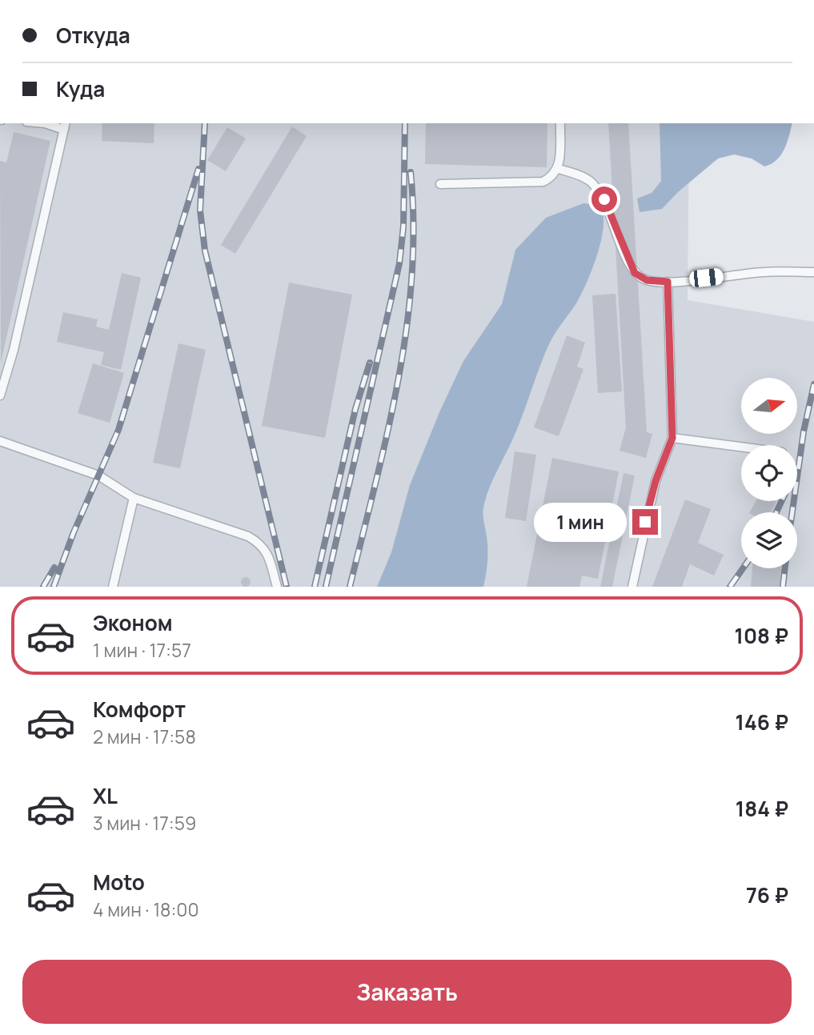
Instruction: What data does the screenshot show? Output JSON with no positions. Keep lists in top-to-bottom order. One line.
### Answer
{"north":"right","page":{"banner":["Откуда","Куда"],"bubble":"1 мин","list":[{"name":"Эконом","note":"1 мин · 17:57","value":"108 ₽"},{"name":"Комфорт","note":"2 мин · 17:58","value":"146 ₽"},{"name":"XL","note":"3 мин · 17:59","value":"184 ₽"},{"name":"Moto","note":"4 мин · 18:00","value":"76 ₽"}],"buttons":"Заказать"}}
